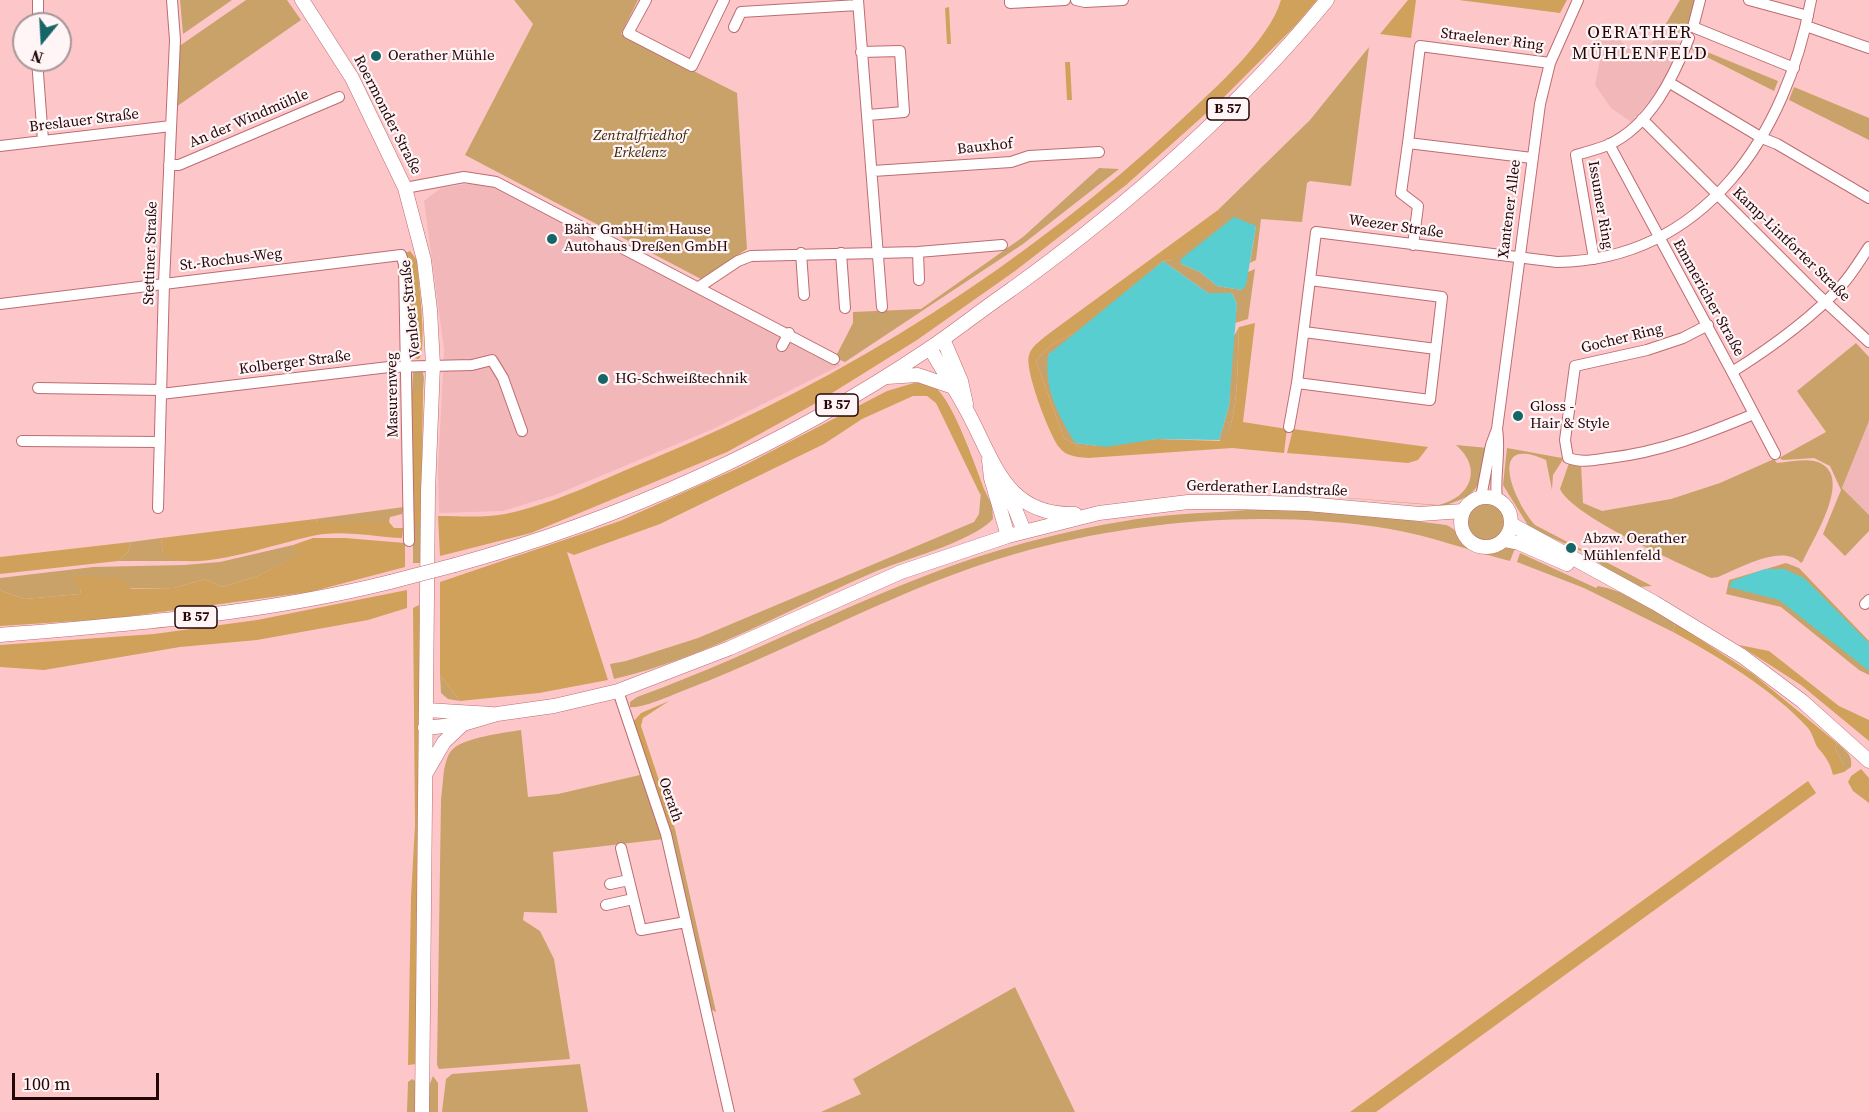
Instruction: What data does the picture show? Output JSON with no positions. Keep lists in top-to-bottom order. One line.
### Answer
{"streets":{"main road":["B 57","Roermonder Straße","Venloer Straße","Gerderather Landstraße"],"street":["Straelener Ring","An der Windmühle","Breslauer Straße","Bauxhof","Issumer Ring","Xantener Allee","Weezer Straße","Kamp-Lintforter Straße","Stettiner Straße","St.-Rochus-Weg","Emmericher Straße","Gocher Ring","Kolberger Straße","Masurenweg","Oerath"]},"crossings":[["Straelener Ring","Xantener Allee"],["Straelener Ring","Weezer Straße"],["Roermonder Straße","Venloer Straße"],["An der Windmühle","Stettiner Straße"],["Breslauer Straße","Stettiner Straße"],["Issumer Ring","Weezer Straße"],["Issumer Ring","Emmericher Straße"],["Xantener Allee","Weezer Straße"],["Xantener Allee","Gerderather Landstraße"],["Weezer Straße","Kamp-Lintforter Straße"],["Weezer Straße","Emmericher Straße"],["Kamp-Lintforter Straße","Emmericher Straße"],["Stettiner Straße","St.-Rochus-Weg"],["Stettiner Straße","Kolberger Straße"],["St.-Rochus-Weg","Masurenweg"],["Emmericher Straße","Gocher Ring"],["Venloer Straße","Kolberger Straße"],["Kolberger Straße","Masurenweg"],["Gerderather Landstraße","Oerath"]],"districts":["OERATHER MÜHLENFELD"],"parks":["Zentralfriedhof Erkelenz"],"places":["Oerather Mühle","Bähr GmbH im Hause Autohaus Dreßen GmbH","HG-Schweißtechnik","Gloss - Hair & Style","Abzw. Oerather Mühlenfeld"],"scale_bar":"100 m","north":"bottom"}
